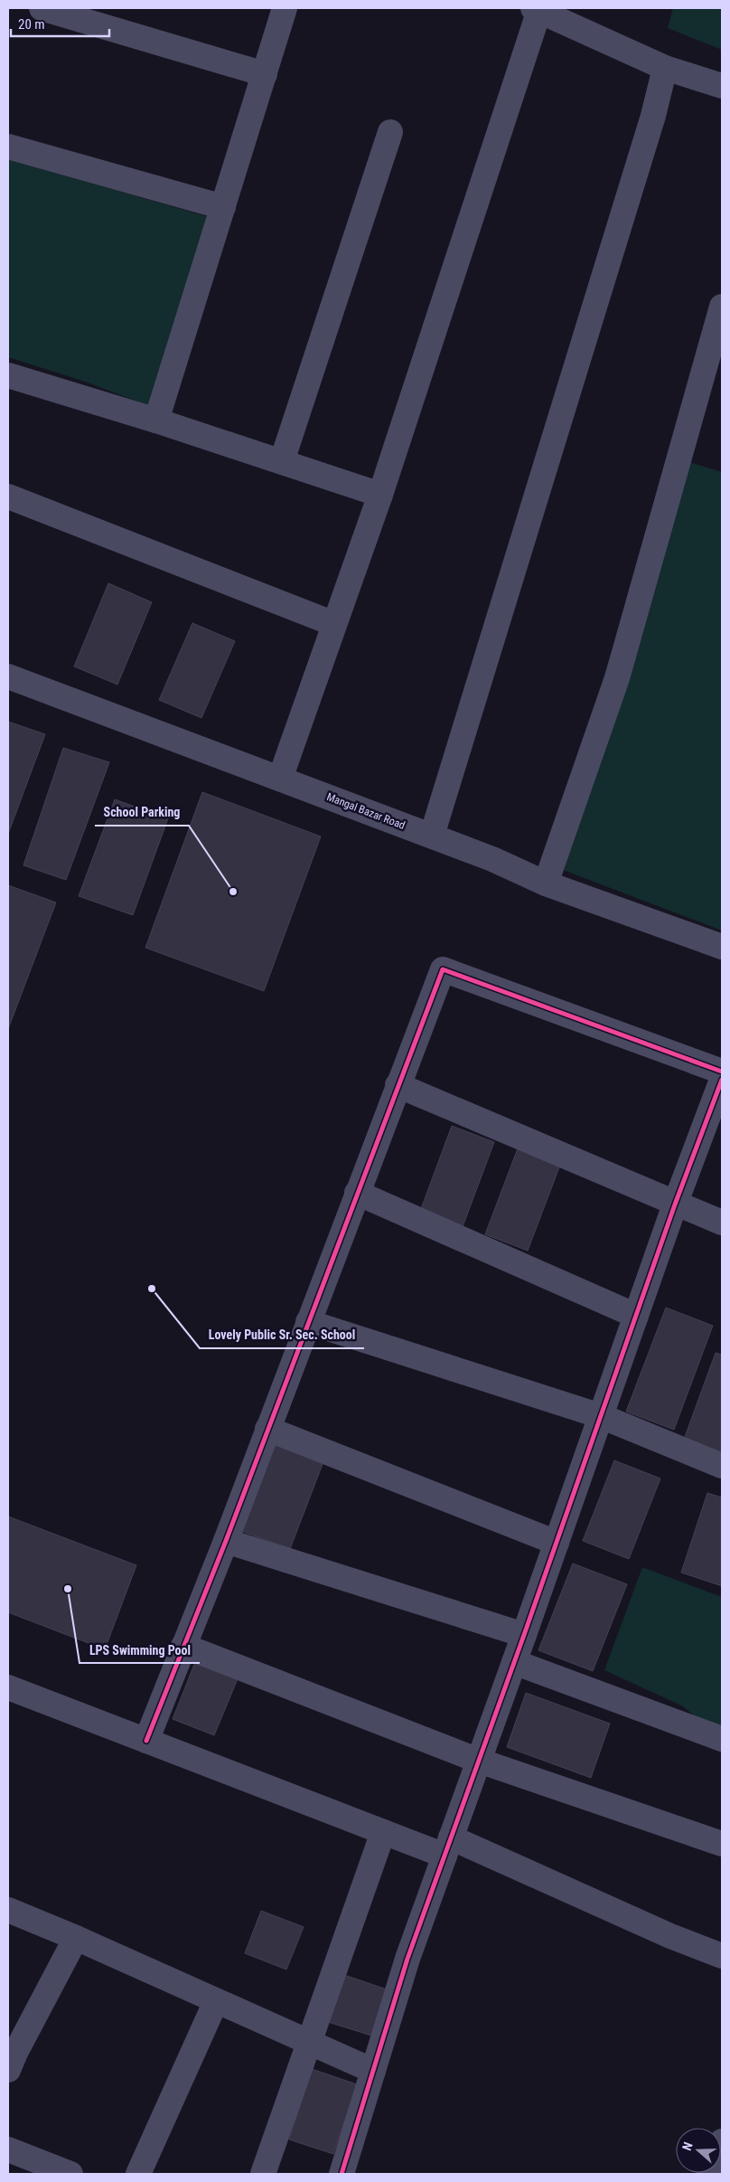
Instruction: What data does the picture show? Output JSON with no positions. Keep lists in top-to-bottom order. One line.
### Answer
{"streets":{"street":["Mangal Bazar Road"]},"places":["School Parking","Lovely Public Sr. Sec. School","LPS Swimming Pool"],"scale_bar":"20 m","north":"left"}
